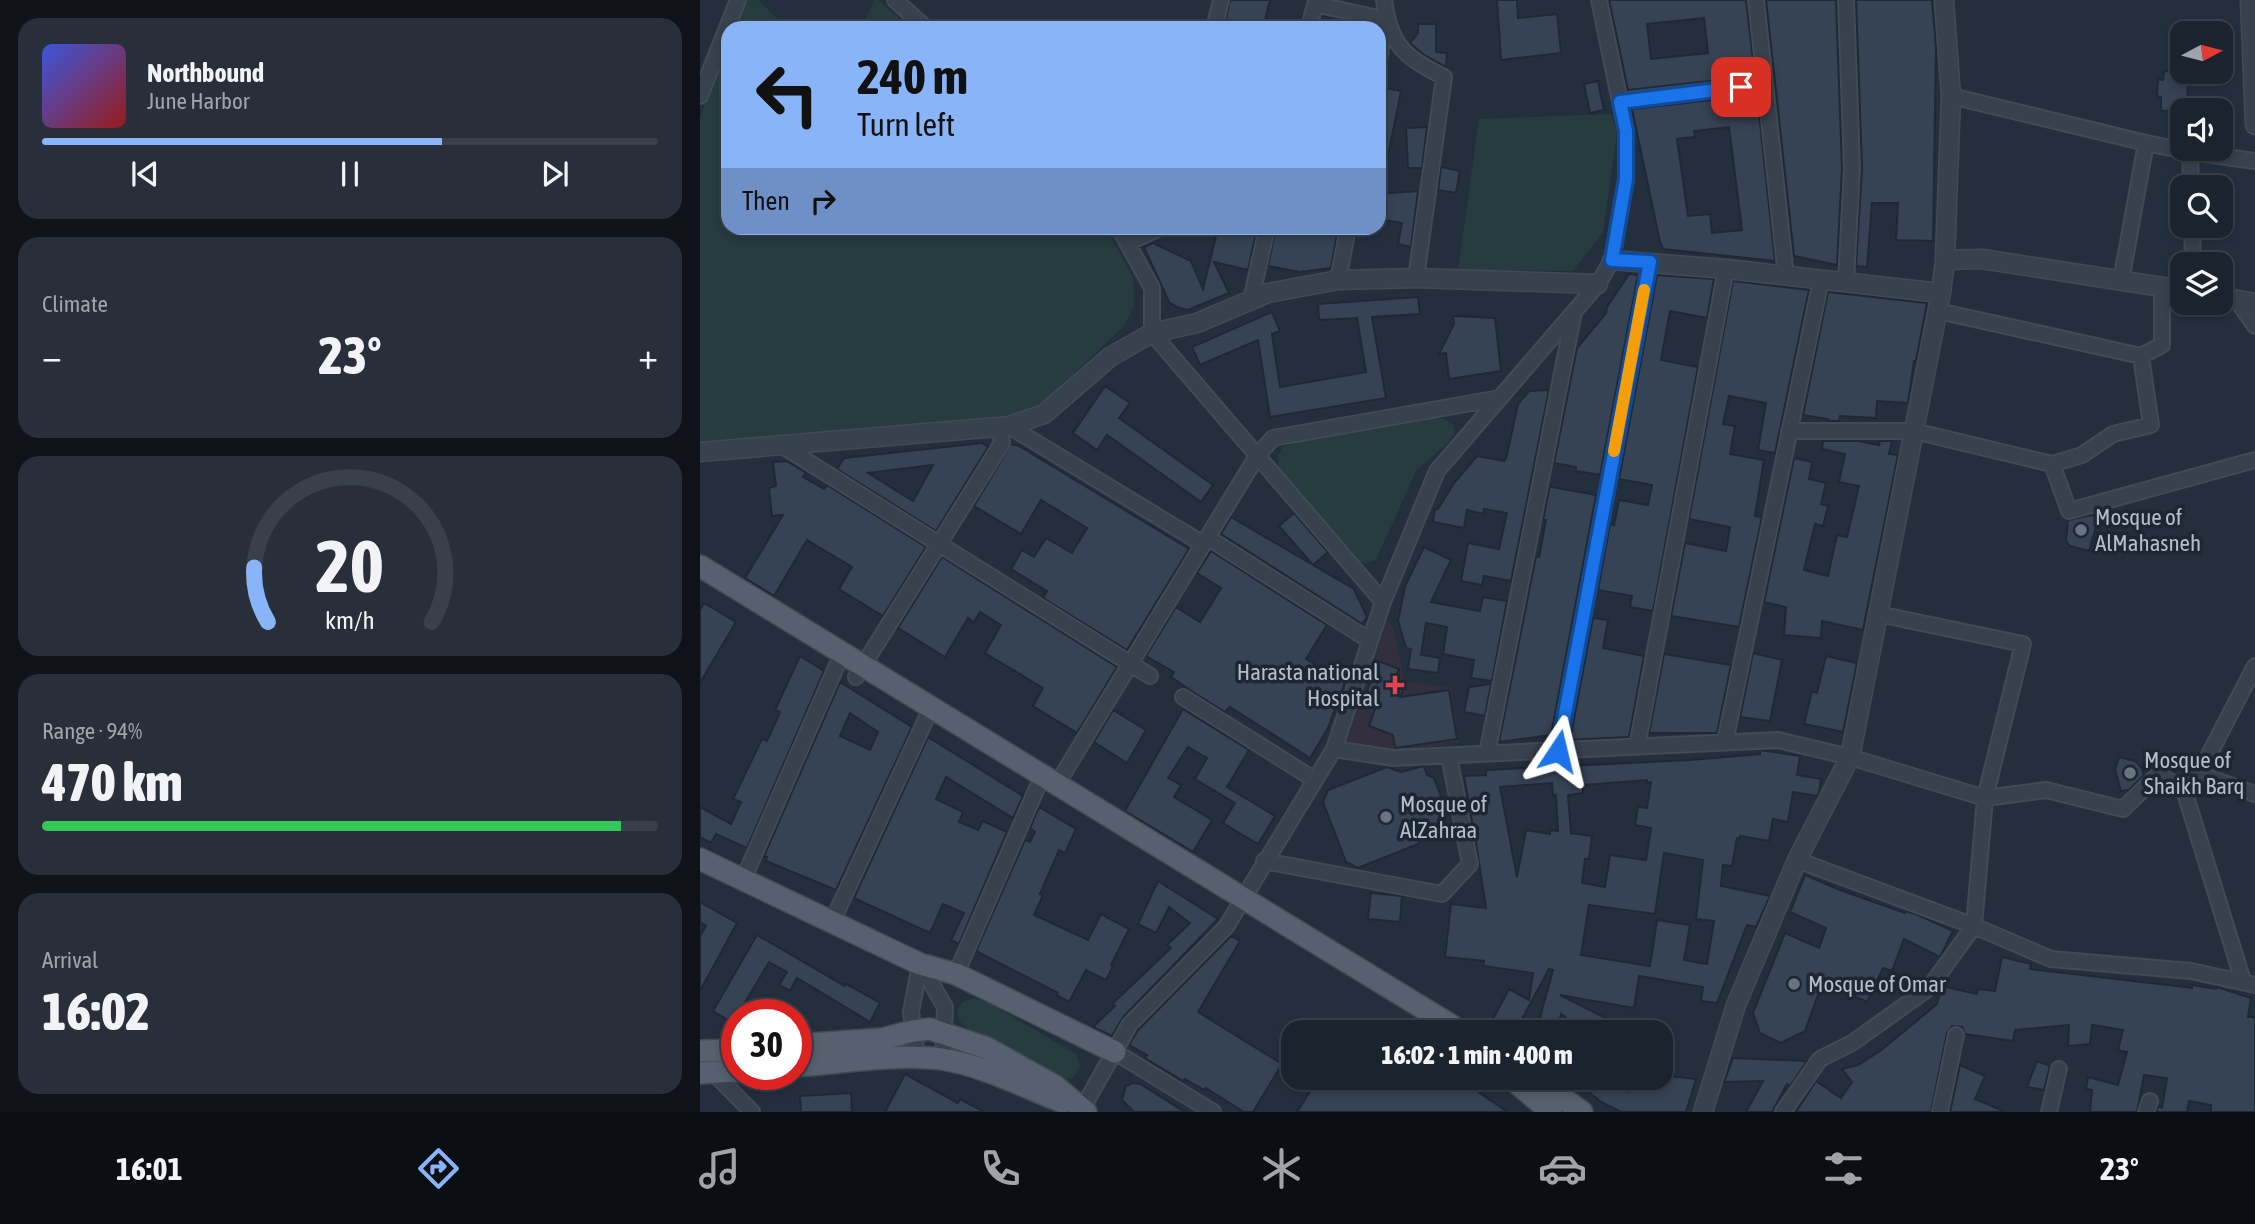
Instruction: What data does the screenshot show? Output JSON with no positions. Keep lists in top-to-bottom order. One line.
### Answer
{"places":{"other":["Mosque of AlMahasneh","Mosque of Shaikh Barq","Mosque of AlZahraa","Mosque of Omar"],"health":["Harasta national Hospital"]},"north":"right","page":{"turn":["240 m","Turn left"],"song":["Northbound","June Harbor"],"then":"Then","tile":["Climate",["Range · 94%","470 km"],["Arrival","16:02"]],"heat":["−","23°","+"],"limit":"30","trip":"16:02 · 1 min · 400 m","tabs":["16:01","23°"],"gauge":["20","km/h"]}}
